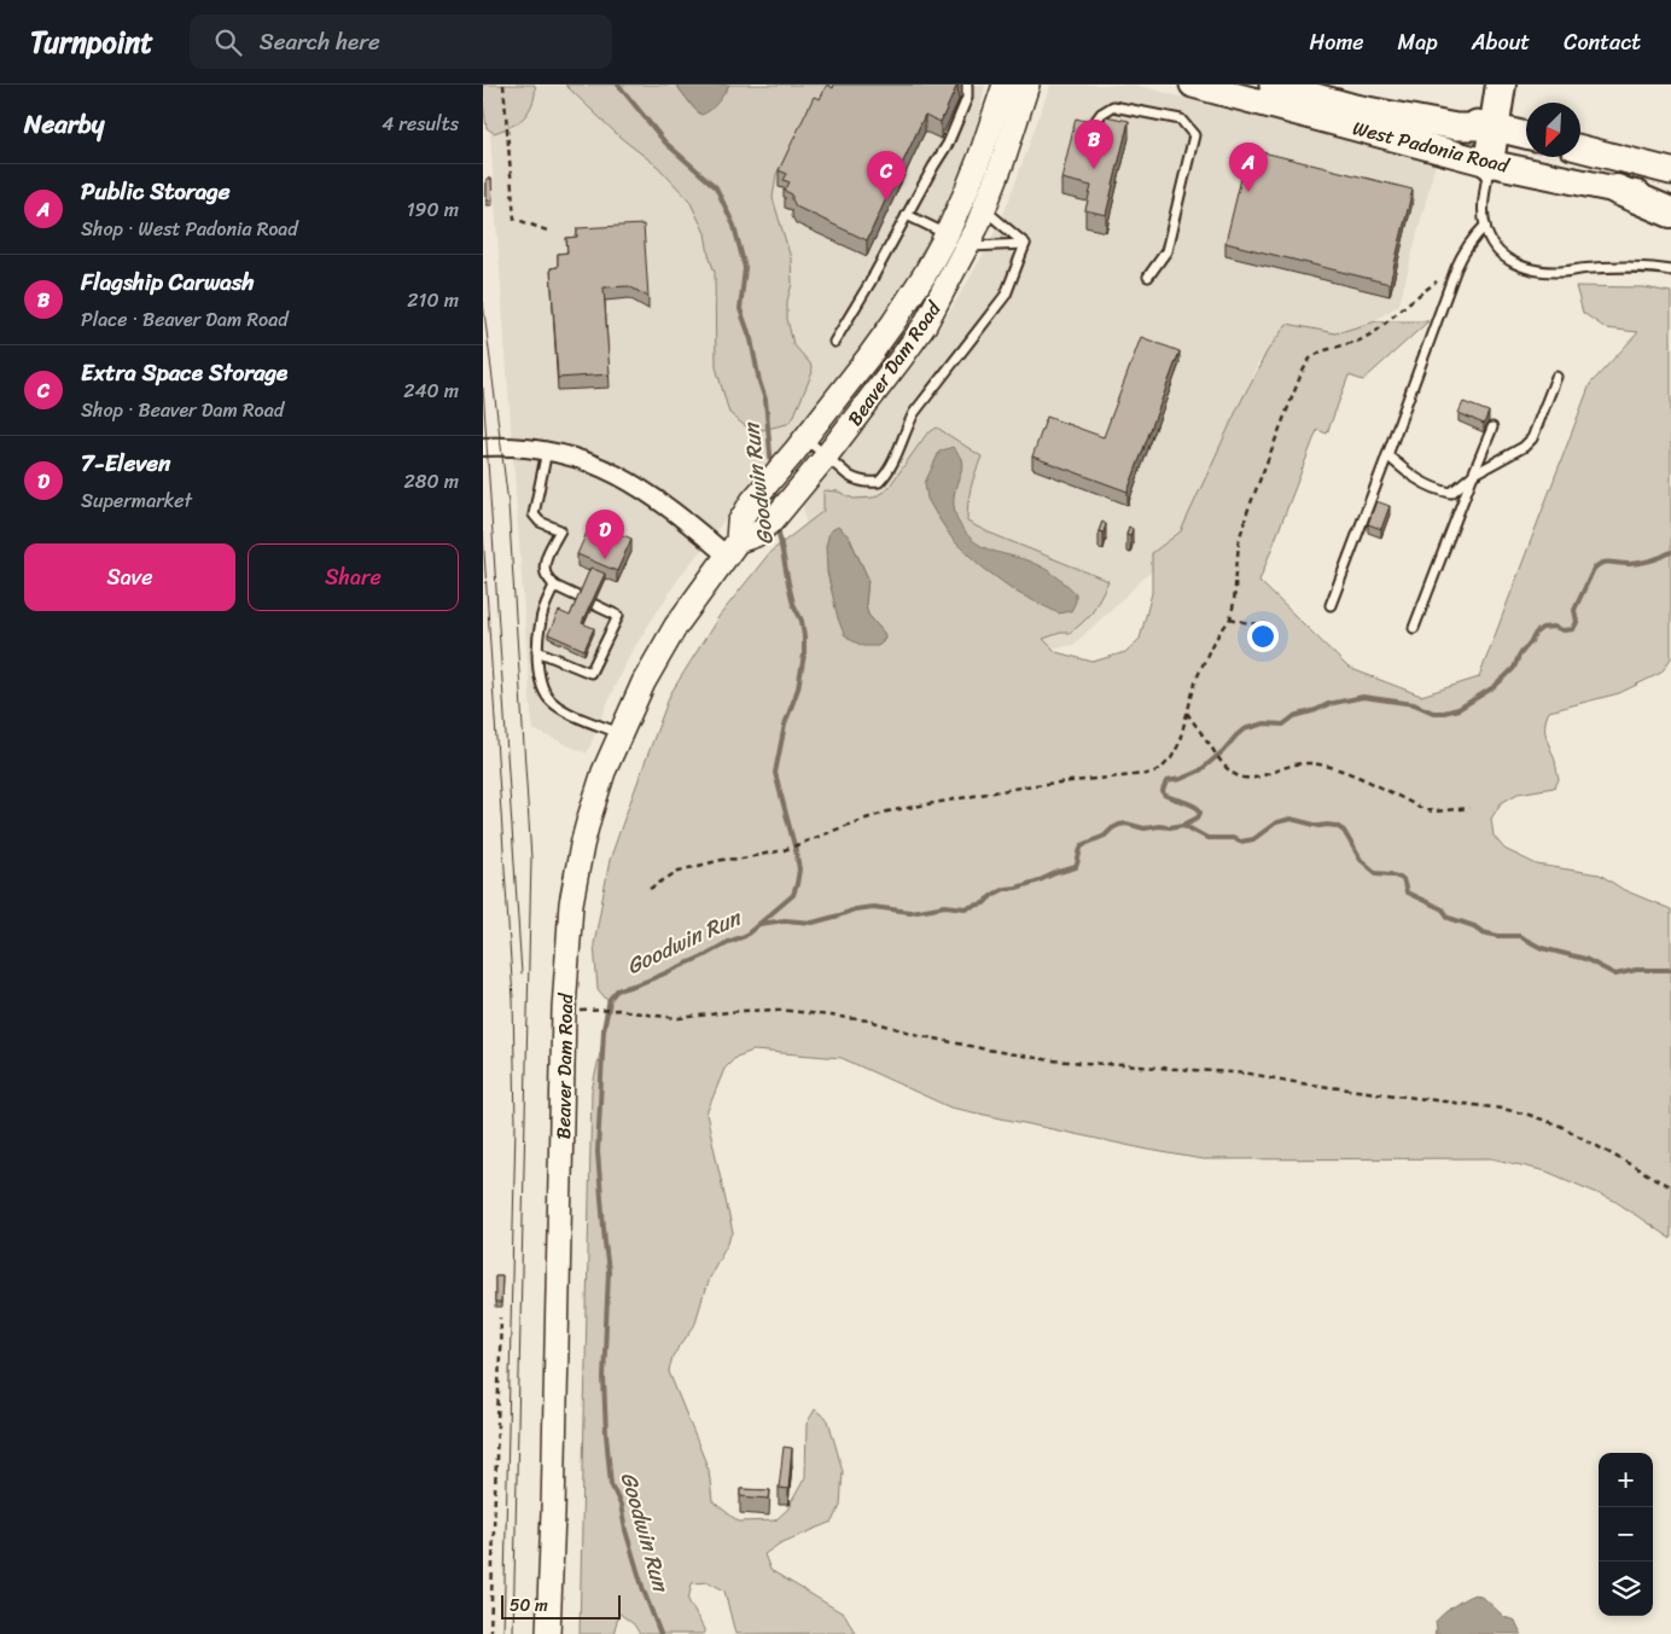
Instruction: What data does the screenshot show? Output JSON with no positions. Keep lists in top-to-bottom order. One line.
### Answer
{"streets":{"main road":["West Padonia Road","Beaver Dam Road"]},"water":["Goodwin Run"],"scale_bar":"50 m","north":"bottom left","page":{"header":"Turnpoint","search":"Search here","nav":["Home","Map","About","Contact"],"heading":["Nearby","4 results"],"pins":["B","A","C","D"],"list":[{"mark":"A","name":"Public Storage","note":"Shop · West Padonia Road","value":"190 m"},{"mark":"B","name":"Flagship Carwash","note":"Place · Beaver Dam Road","value":"210 m"},{"mark":"C","name":"Extra Space Storage","note":"Shop · Beaver Dam Road","value":"240 m"},{"mark":"D","name":"7-Eleven","note":"Supermarket","value":"280 m"}],"buttons":["Save","Share"],"map_buttons":["+","−"],"scale":"50 m"}}
